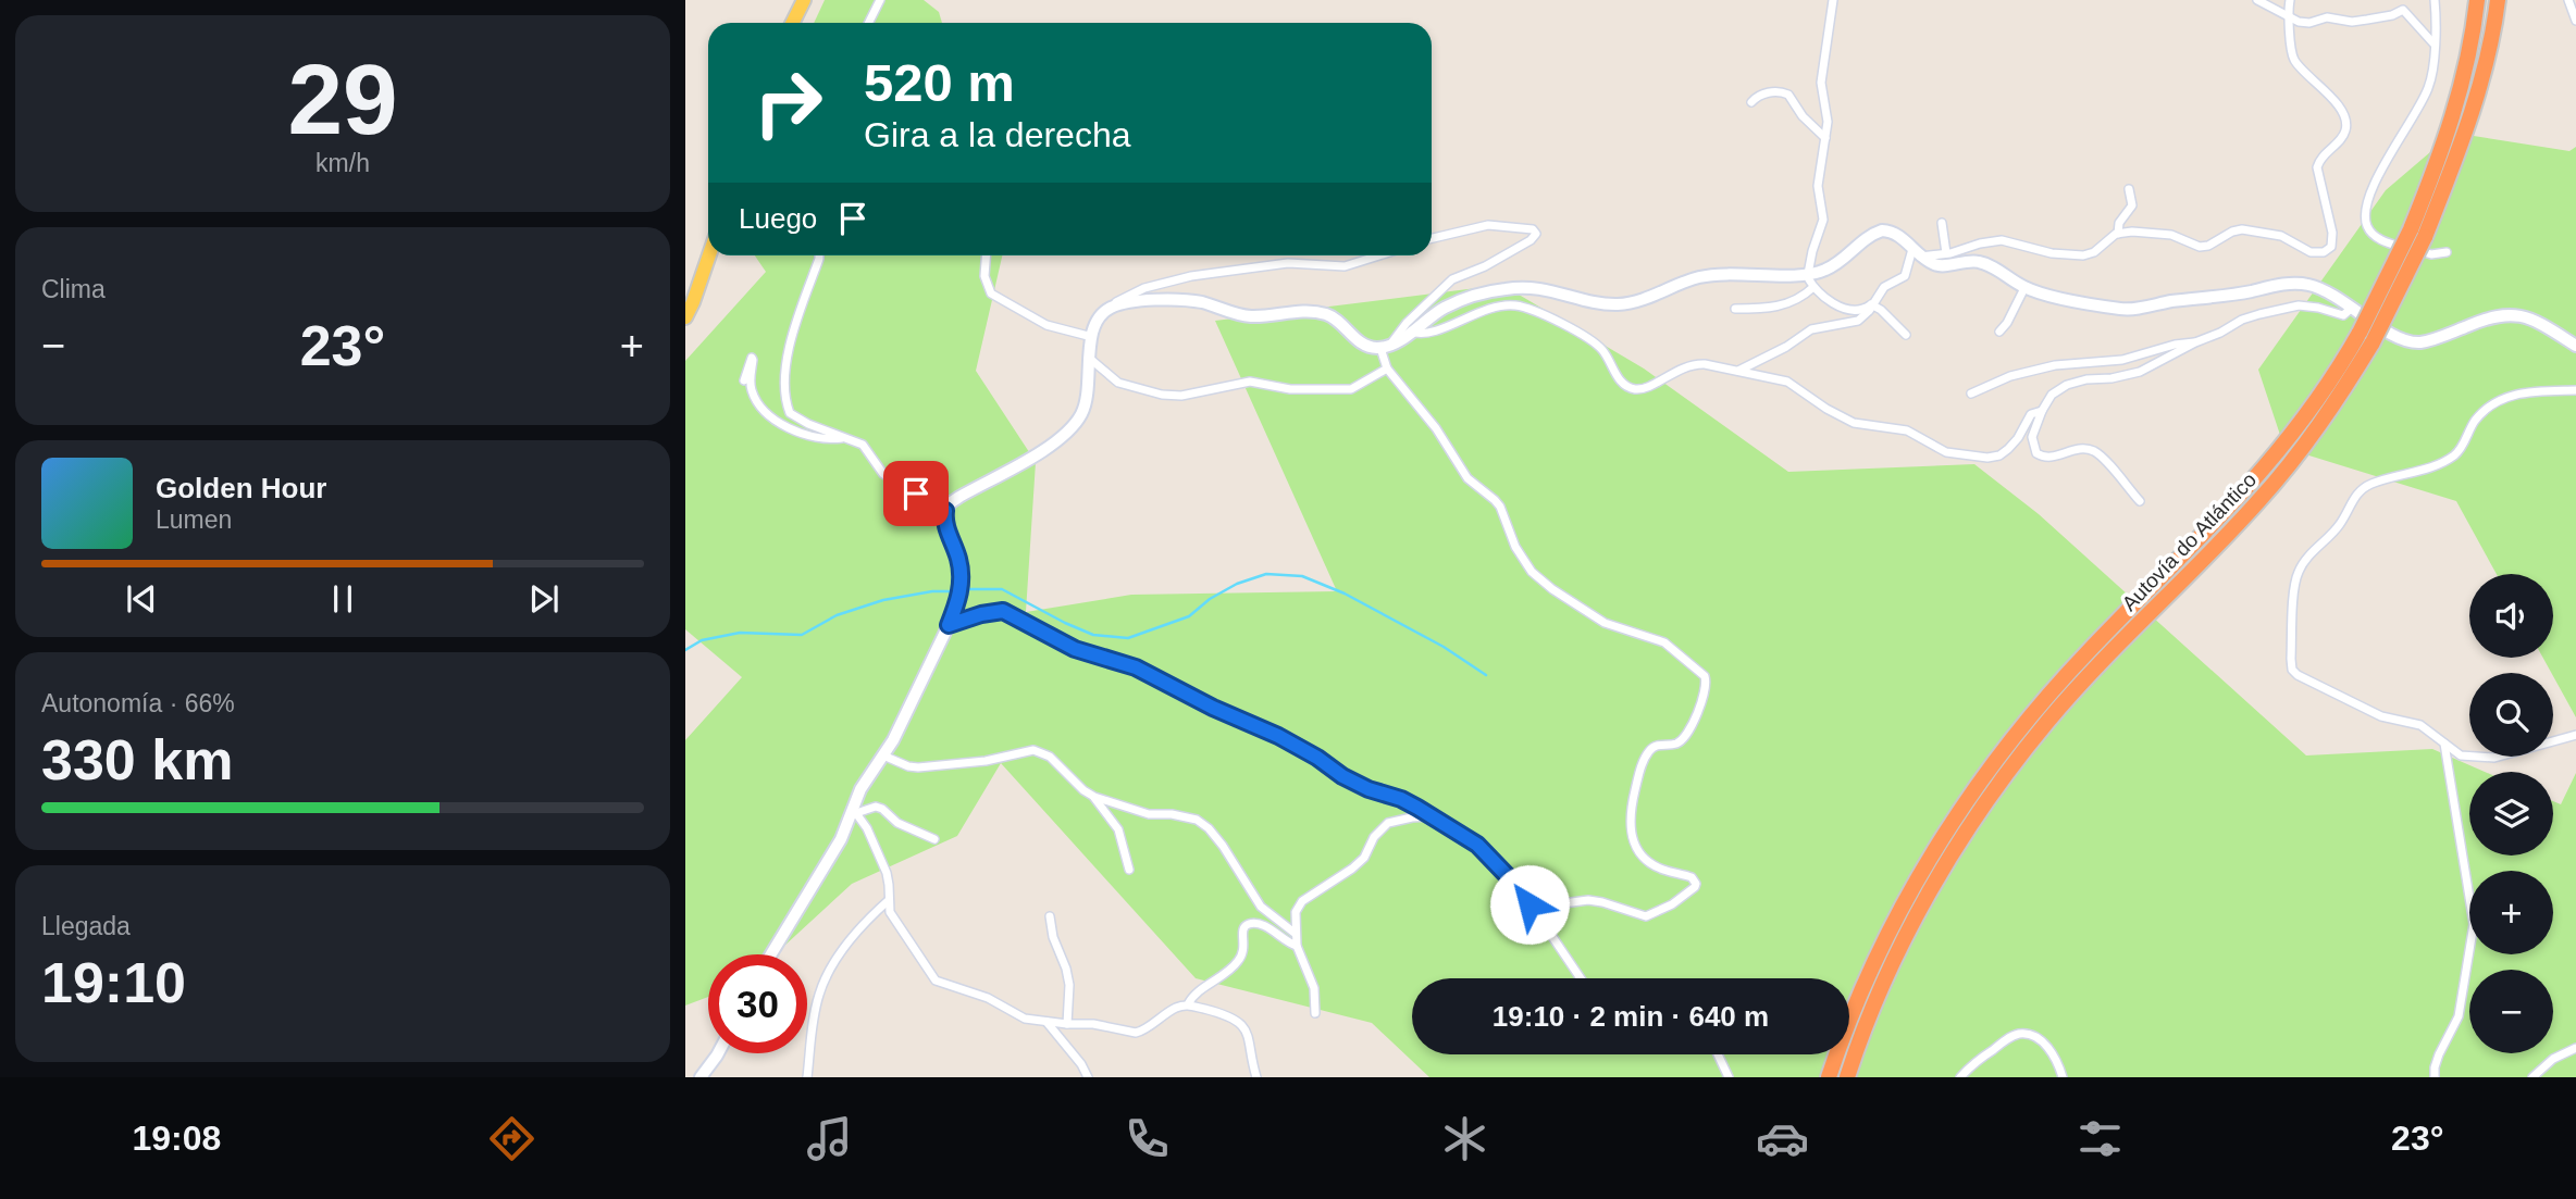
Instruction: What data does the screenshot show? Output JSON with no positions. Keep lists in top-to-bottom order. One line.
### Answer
{"streets":{"highway":["Autovía do Atlántico"]},"page":{"tile":[["29","km/h"],"Clima",["Autonomía · 66%","330 km"],["Llegada","19:10"]],"turn":["520 m","Gira a la derecha"],"then":"Luego","heat":["−","23°","+"],"song":["Golden Hour","Lumen"],"map_buttons":["+","−"],"limit":"30","trip":"19:10 · 2 min · 640 m","tabs":["19:08","23°"]}}
